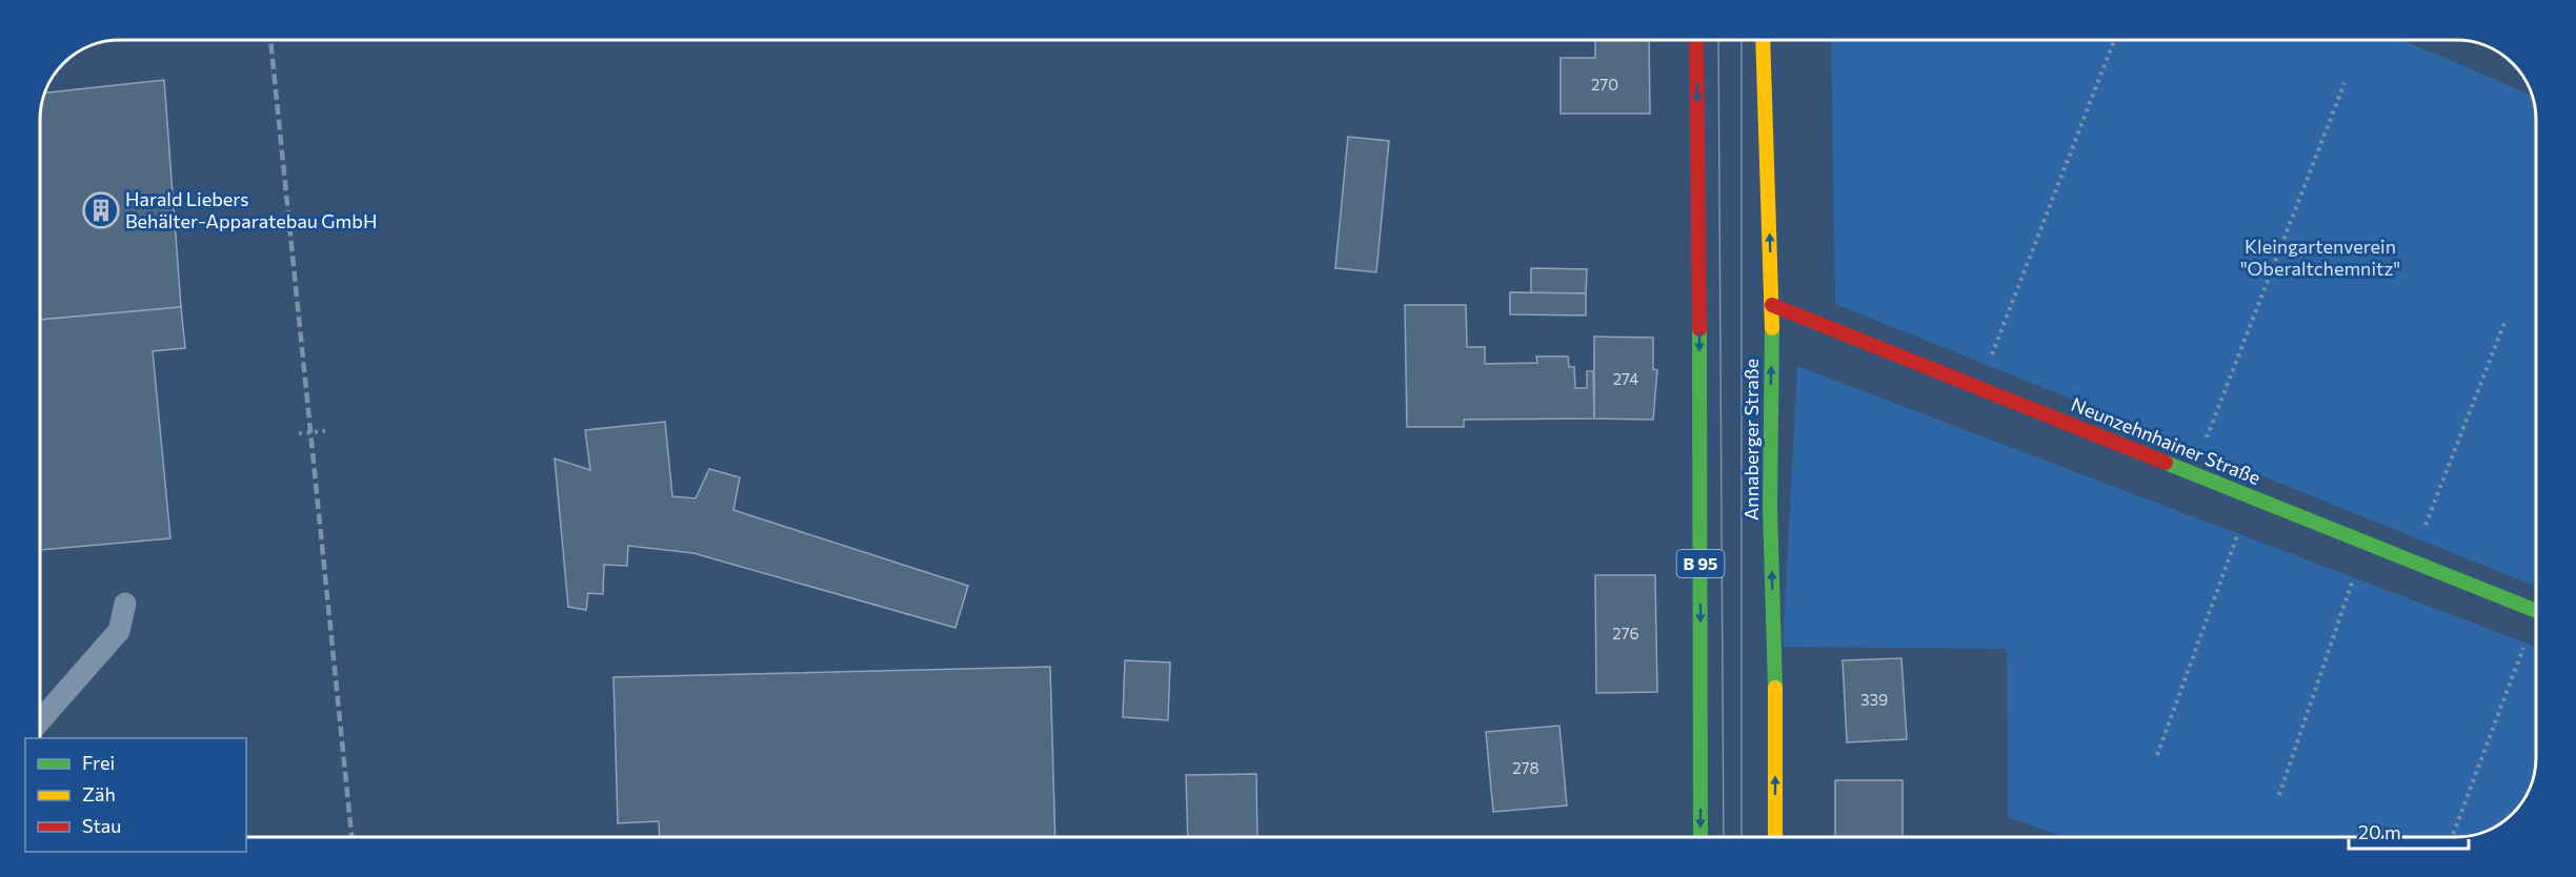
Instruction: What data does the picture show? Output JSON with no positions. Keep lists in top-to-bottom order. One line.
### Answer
{"streets":{"main road":["Annaberger Straße","Neunzehnhainer Straße","B 95"]},"crossings":[["Annaberger Straße","Neunzehnhainer Straße"]],"parks":["Kleingartenverein \"Oberaltchemnitz\""],"places":{"building":["Harald Liebers Behälter-Apparatebau GmbH"]},"house_numbers":["270","274","276","339","278"],"legend":["Frei","Zäh","Stau"],"scale_bar":"20 m"}
